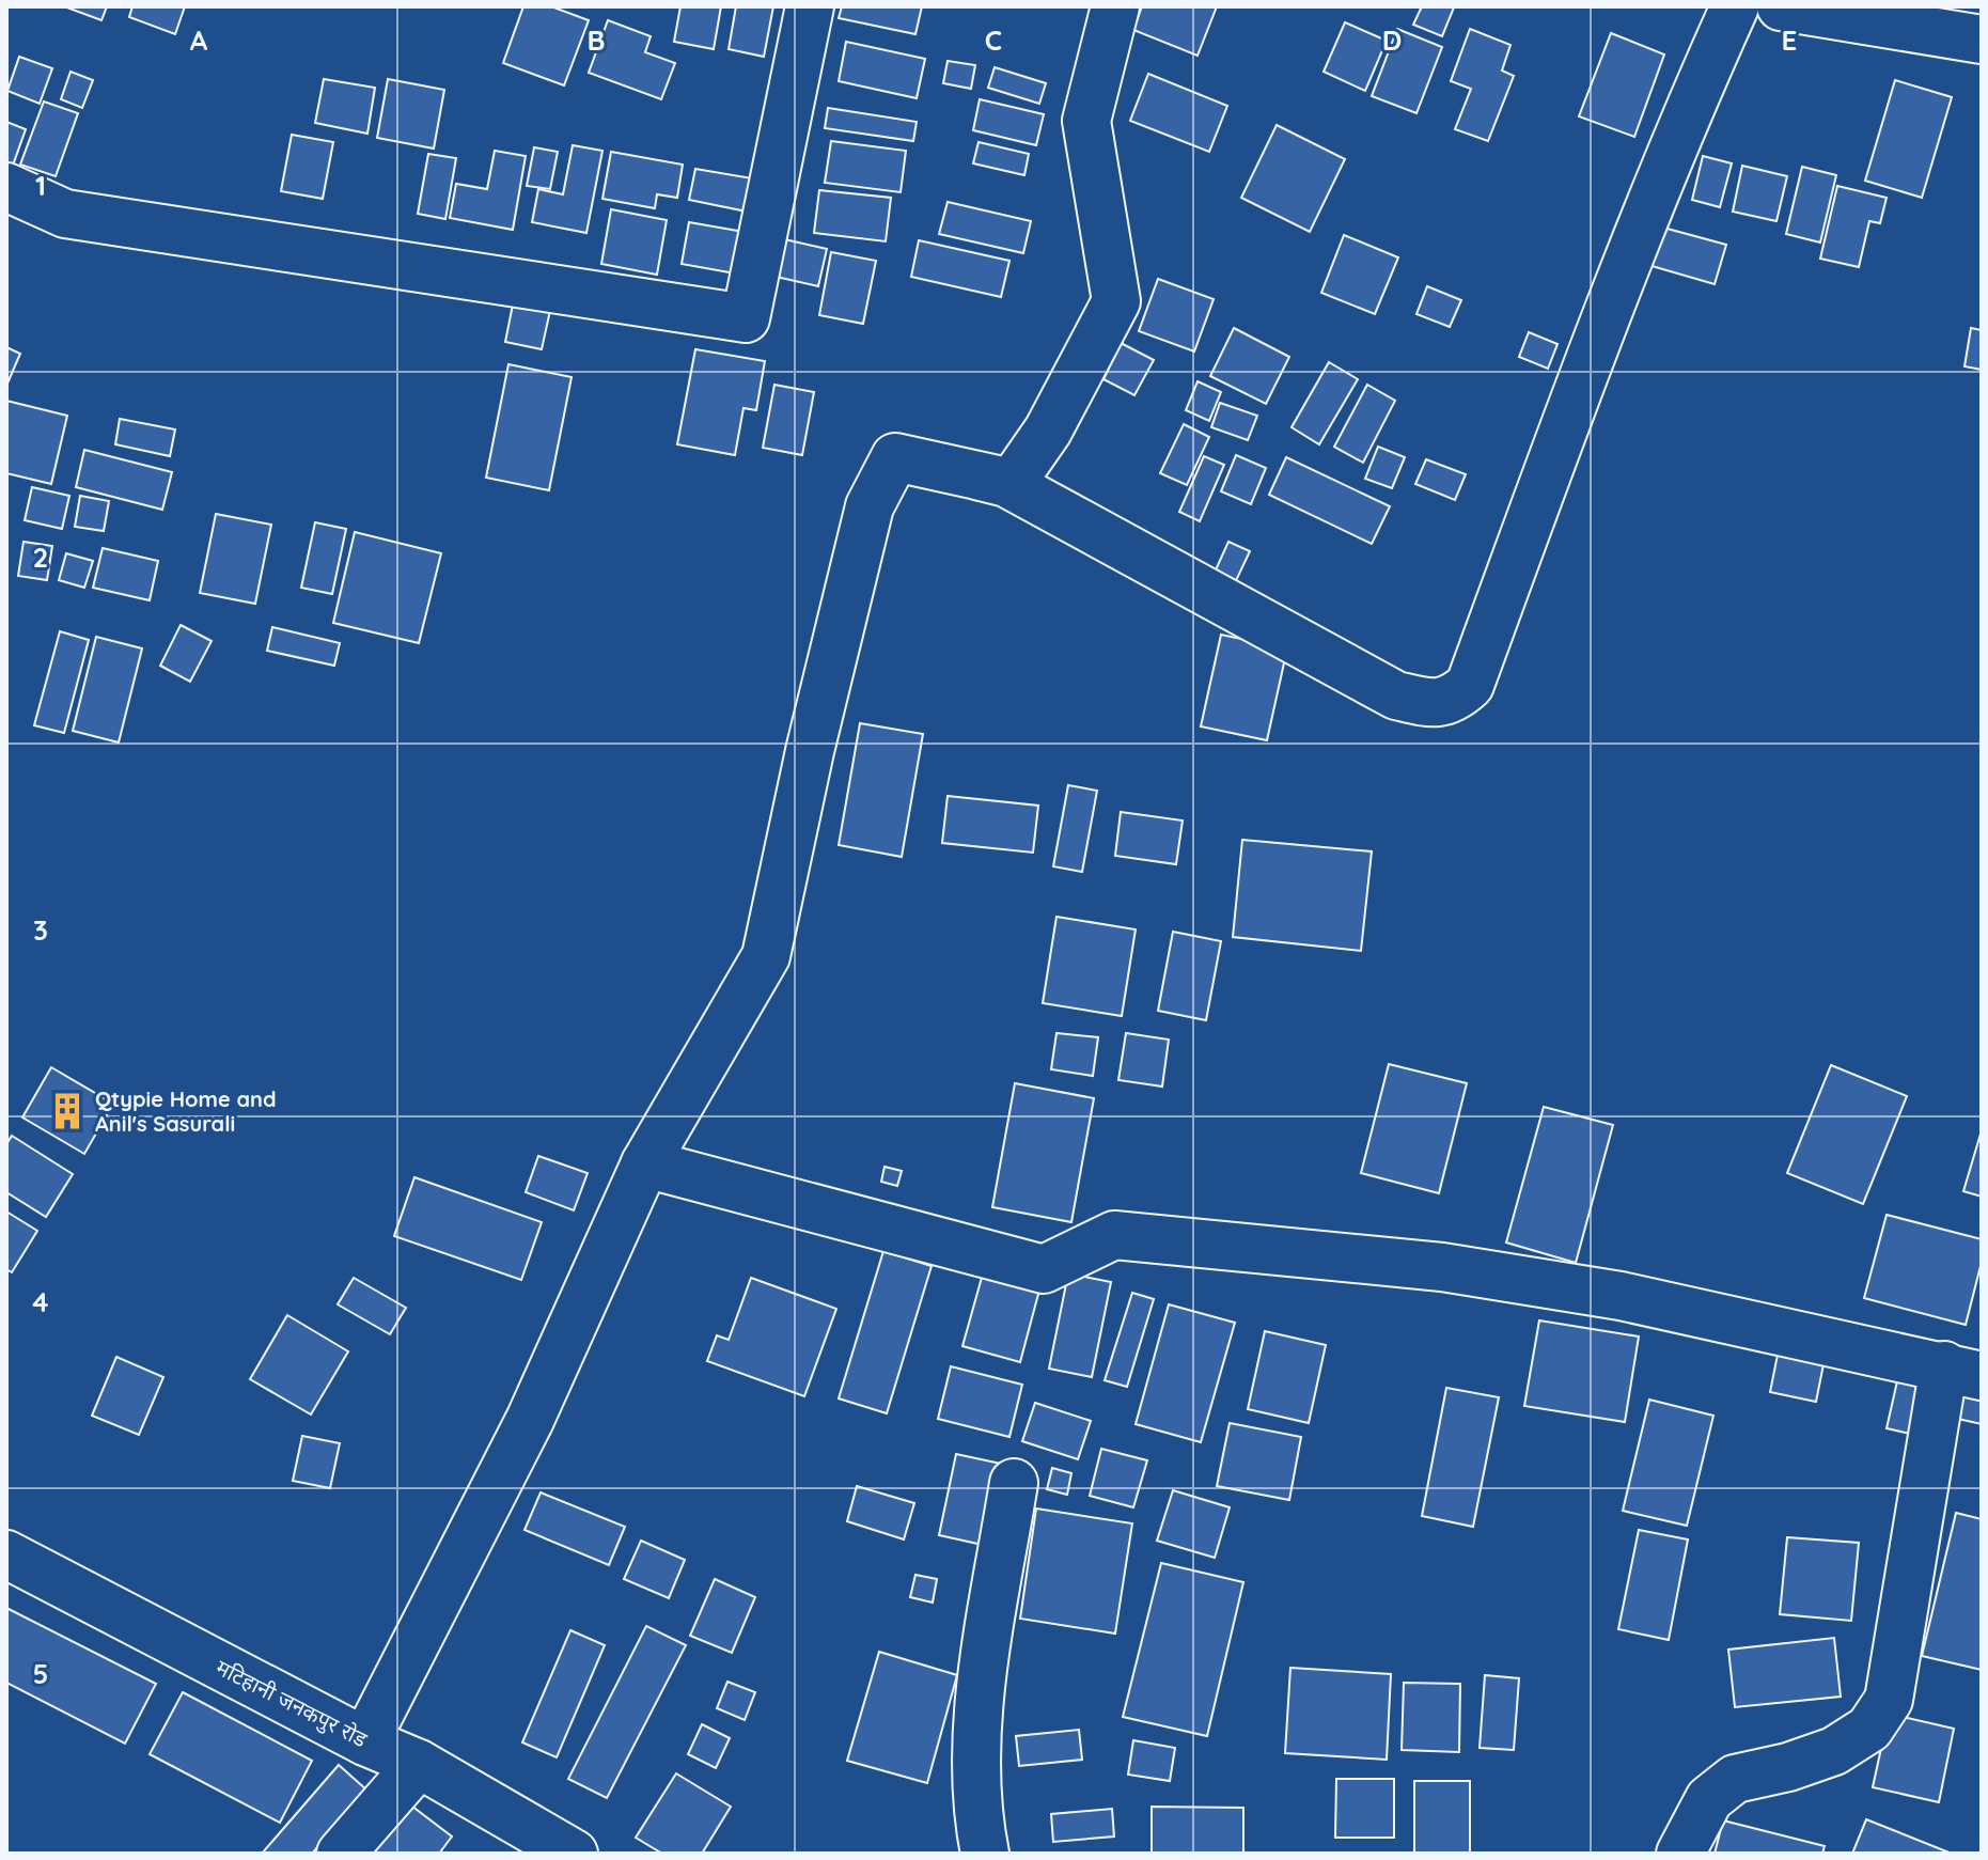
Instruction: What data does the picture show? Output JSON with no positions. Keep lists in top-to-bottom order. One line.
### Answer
{"streets":{"street":["मटिहानी जनकपुर रोड"]},"places":{"building":["Qtypie Home and Anil's Sasurali"]},"grid":{"columns":["A","B","C","D","E"],"rows":["1","2","3","4","5"]}}
